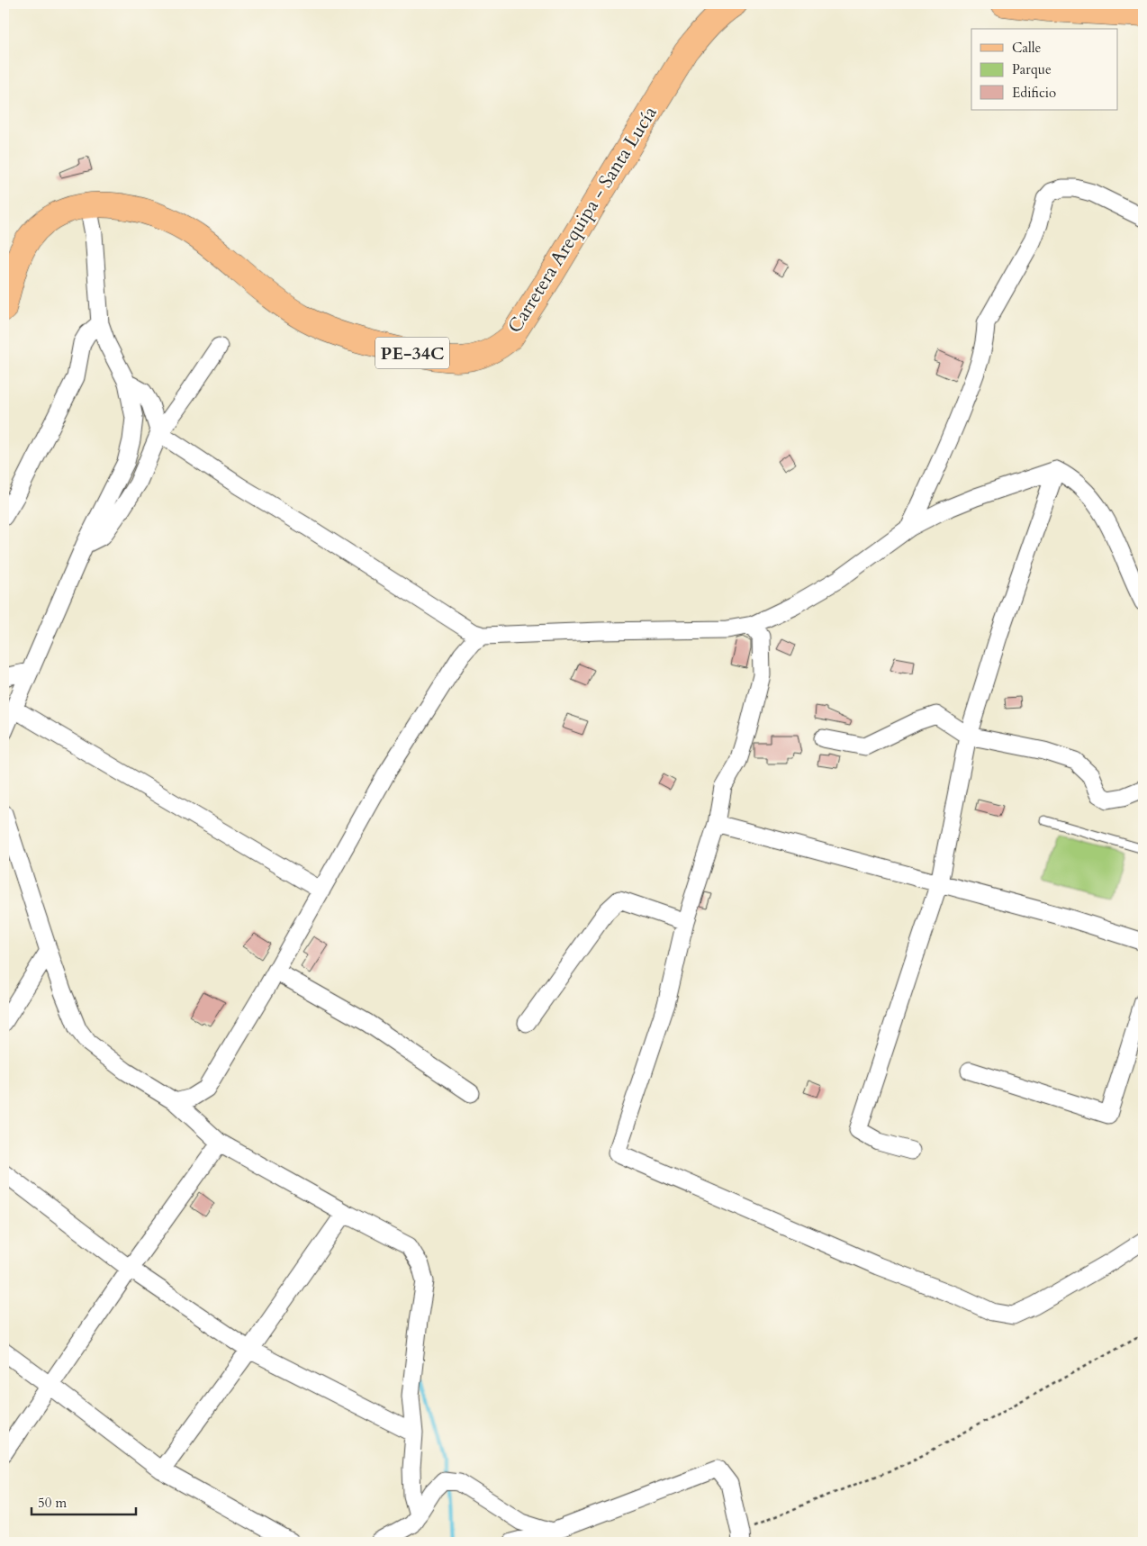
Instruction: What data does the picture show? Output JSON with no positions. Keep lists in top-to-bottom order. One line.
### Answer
{"streets":{"main road":["Carretera Arequipa - Santa Lucía","PE-34C"]},"legend":["Calle","Parque","Edificio"],"scale_bar":"50 m"}
